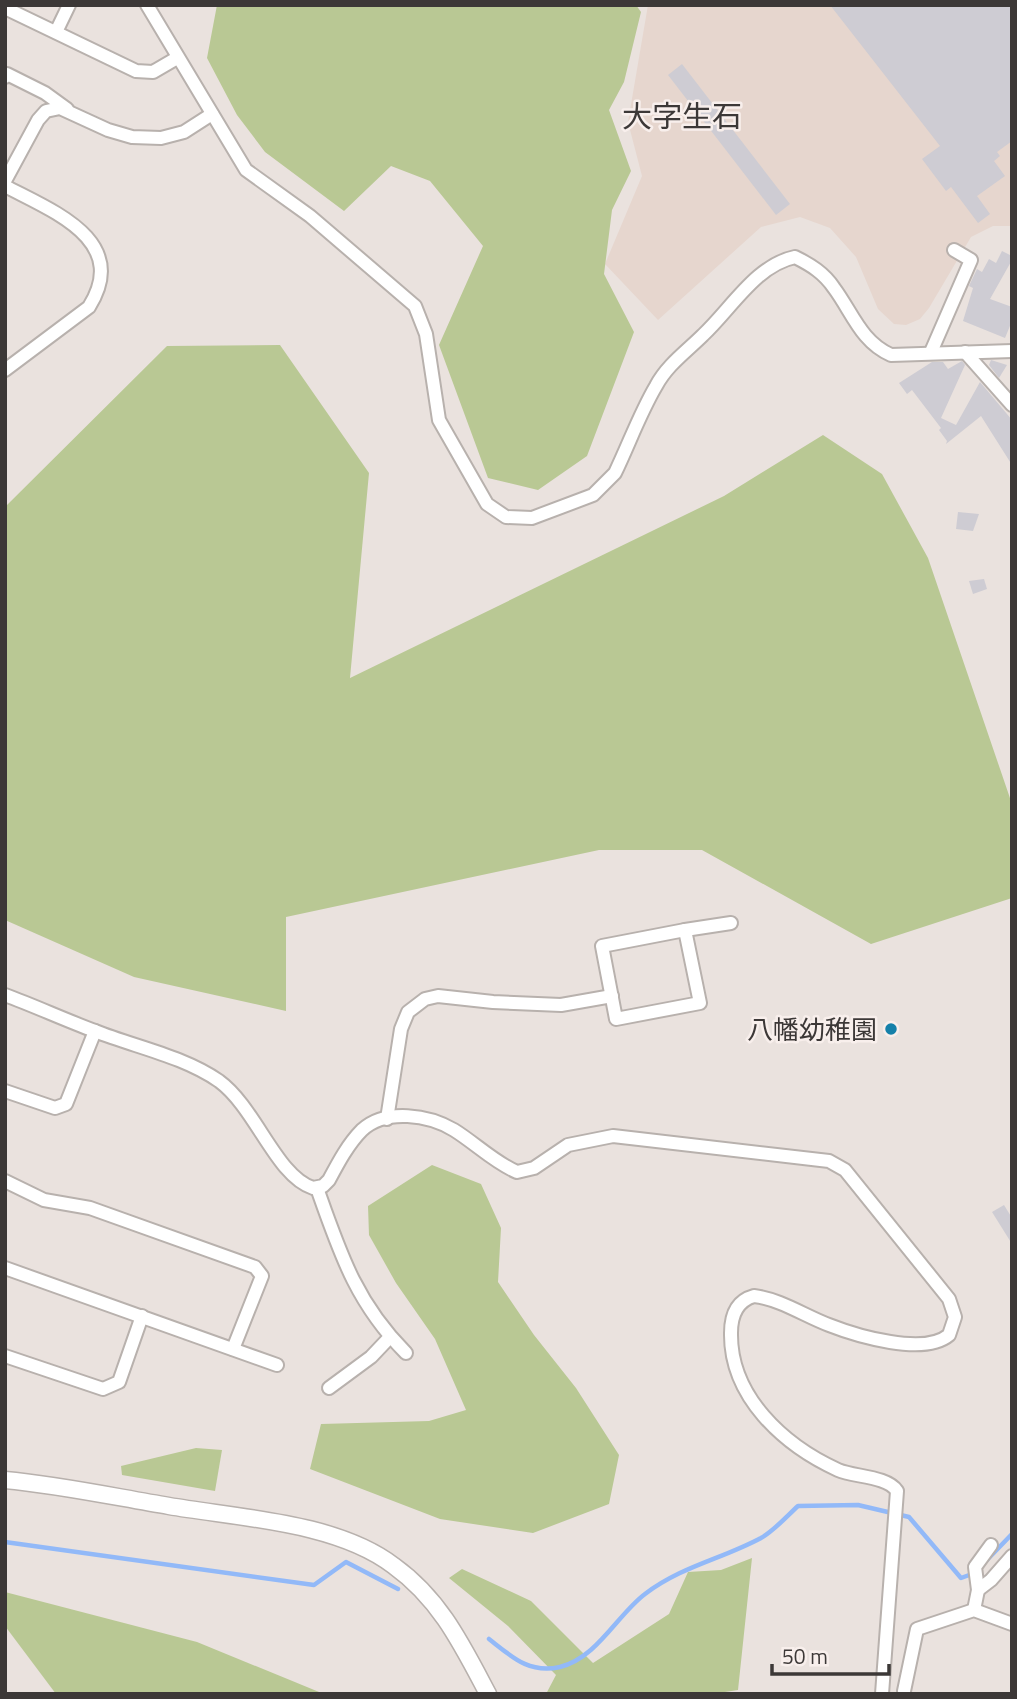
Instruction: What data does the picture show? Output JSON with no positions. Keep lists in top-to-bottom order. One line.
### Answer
{"districts":["大字生石"],"places":["八幡幼稚園"],"scale_bar":"50 m"}
